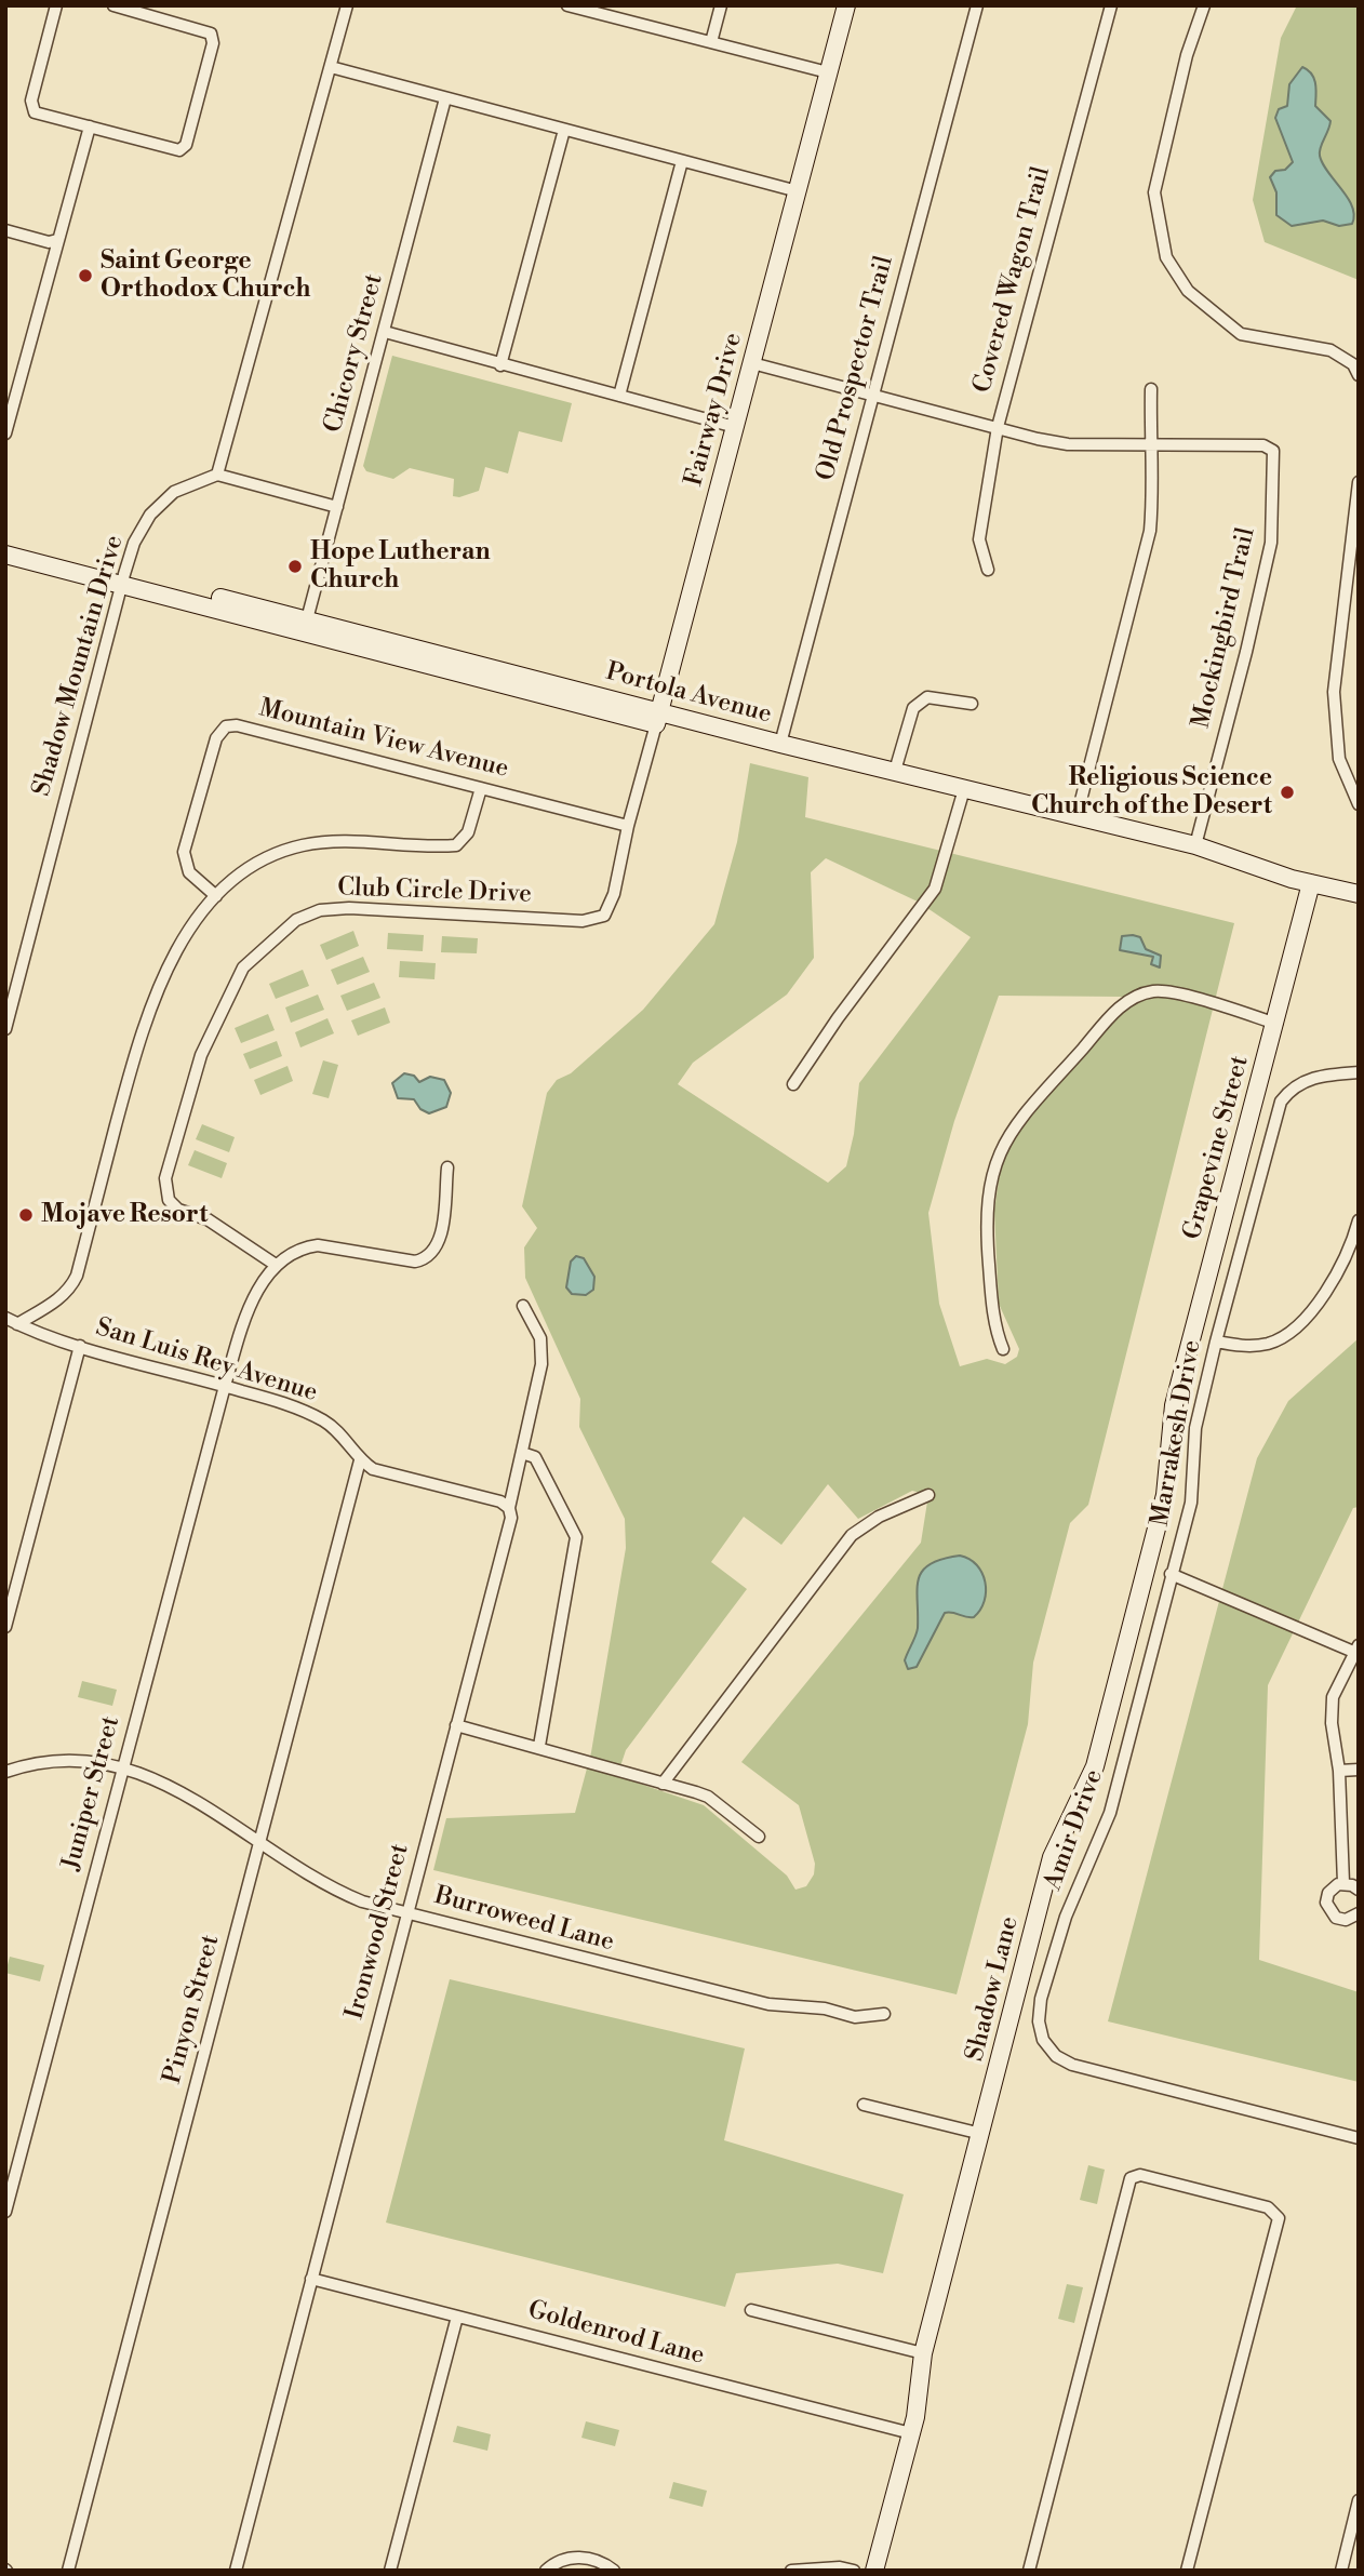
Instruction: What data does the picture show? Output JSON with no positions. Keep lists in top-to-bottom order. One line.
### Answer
{"streets":{"street":["Covered Wagon Trail","Chicory Street","Old Prospector Trail","Fairway Drive","Mockingbird Trail","Shadow Mountain Drive","Portola Avenue","Mountain View Avenue","Club Circle Drive","Grapevine Street","San Luis Rey Avenue","Marrakesh Drive","Juniper Street","Amir Drive","Burroweed Lane","Ironwood Street","Shadow Lane","Pinyon Street","Goldenrod Lane"]},"crossings":[["Chicory Street","Portola Avenue"],["Old Prospector Trail","Portola Avenue"],["Fairway Drive","Portola Avenue"],["Fairway Drive","Mountain View Avenue"],["Fairway Drive","Club Circle Drive"],["Mockingbird Trail","Portola Avenue"],["Shadow Mountain Drive","Portola Avenue"],["Portola Avenue","Grapevine Street"],["Mountain View Avenue","Club Circle Drive"],["Club Circle Drive","Juniper Street"],["Grapevine Street","Shadow Lane"],["San Luis Rey Avenue","Juniper Street"],["San Luis Rey Avenue","Ironwood Street"],["San Luis Rey Avenue","Pinyon Street"],["Marrakesh Drive","Amir Drive"],["Juniper Street","Burroweed Lane"],["Burroweed Lane","Ironwood Street"],["Burroweed Lane","Pinyon Street"],["Ironwood Street","Goldenrod Lane"],["Shadow Lane","Goldenrod Lane"]],"places":["Saint George Orthodox Church","Hope Lutheran Church","Religious Science Church of the Desert","Mojave Resort"]}
